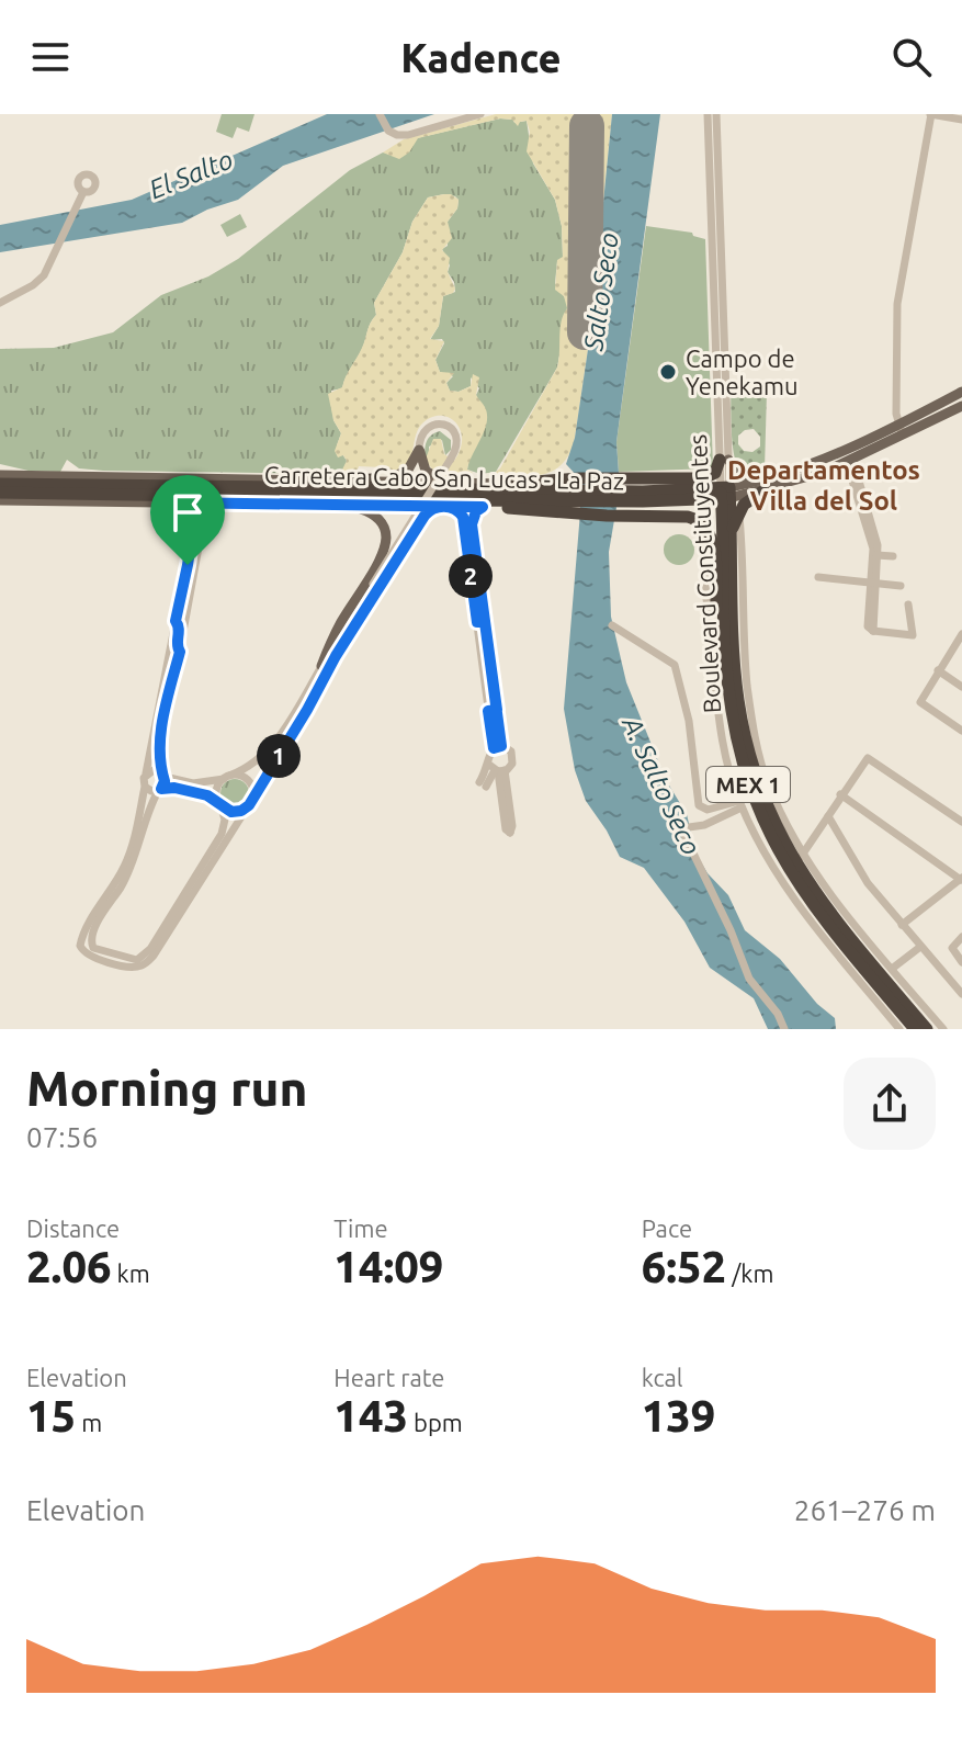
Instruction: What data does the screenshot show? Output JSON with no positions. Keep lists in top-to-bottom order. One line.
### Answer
{"streets":{"highway":["Carretera Cabo San Lucas - La Paz","Boulevard Constituyentes","MEX 1"]},"crossings":[["Carretera Cabo San Lucas - La Paz","Boulevard Constituyentes"]],"districts":["Departamentos Villa del Sol"],"water":["El Salto","Salto Seco","A. Salto Seco"],"places":["Campo de Yenekamu"],"page":{"header":"Kadence","pins":["2","1"],"heading":["Morning run","07:56"],"stats":[["Distance","2.06 km"],["Time","14:09"],["Pace","6:52 /km"],["Elevation","15 m"],["Heart rate","143 bpm"],["kcal","139"]],"chart":["Elevation","261–276 m"]}}
